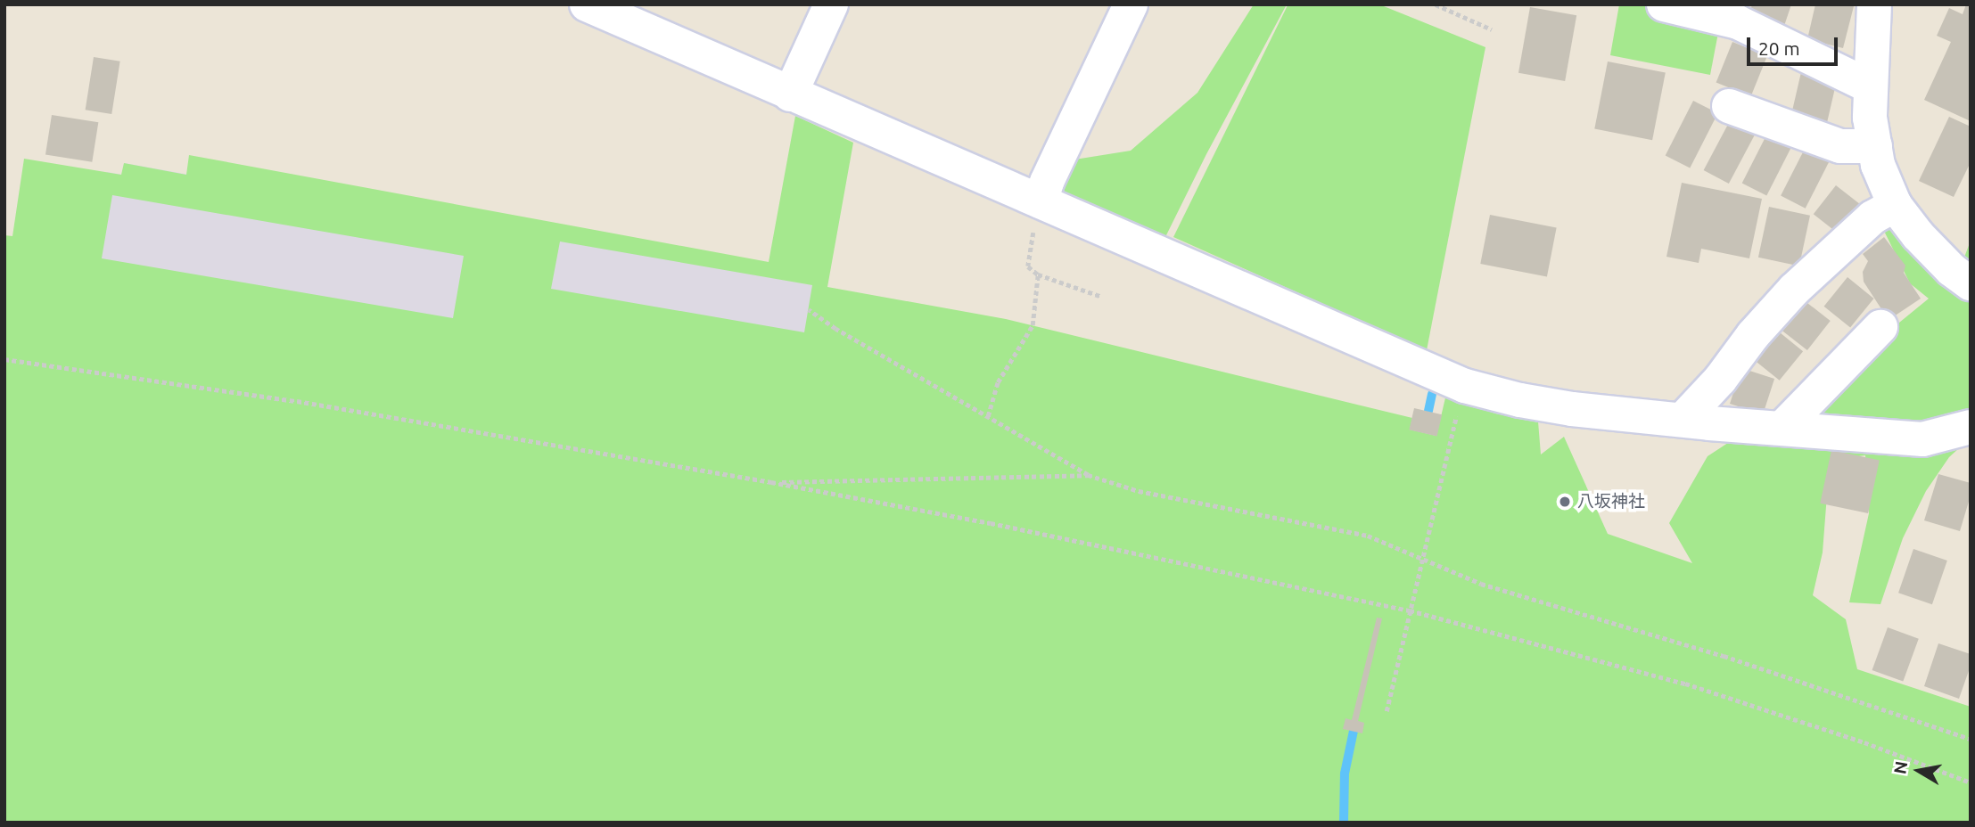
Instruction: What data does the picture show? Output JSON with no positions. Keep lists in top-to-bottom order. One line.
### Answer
{"places":["八坂神社"],"scale_bar":"20 m","north":"left"}
